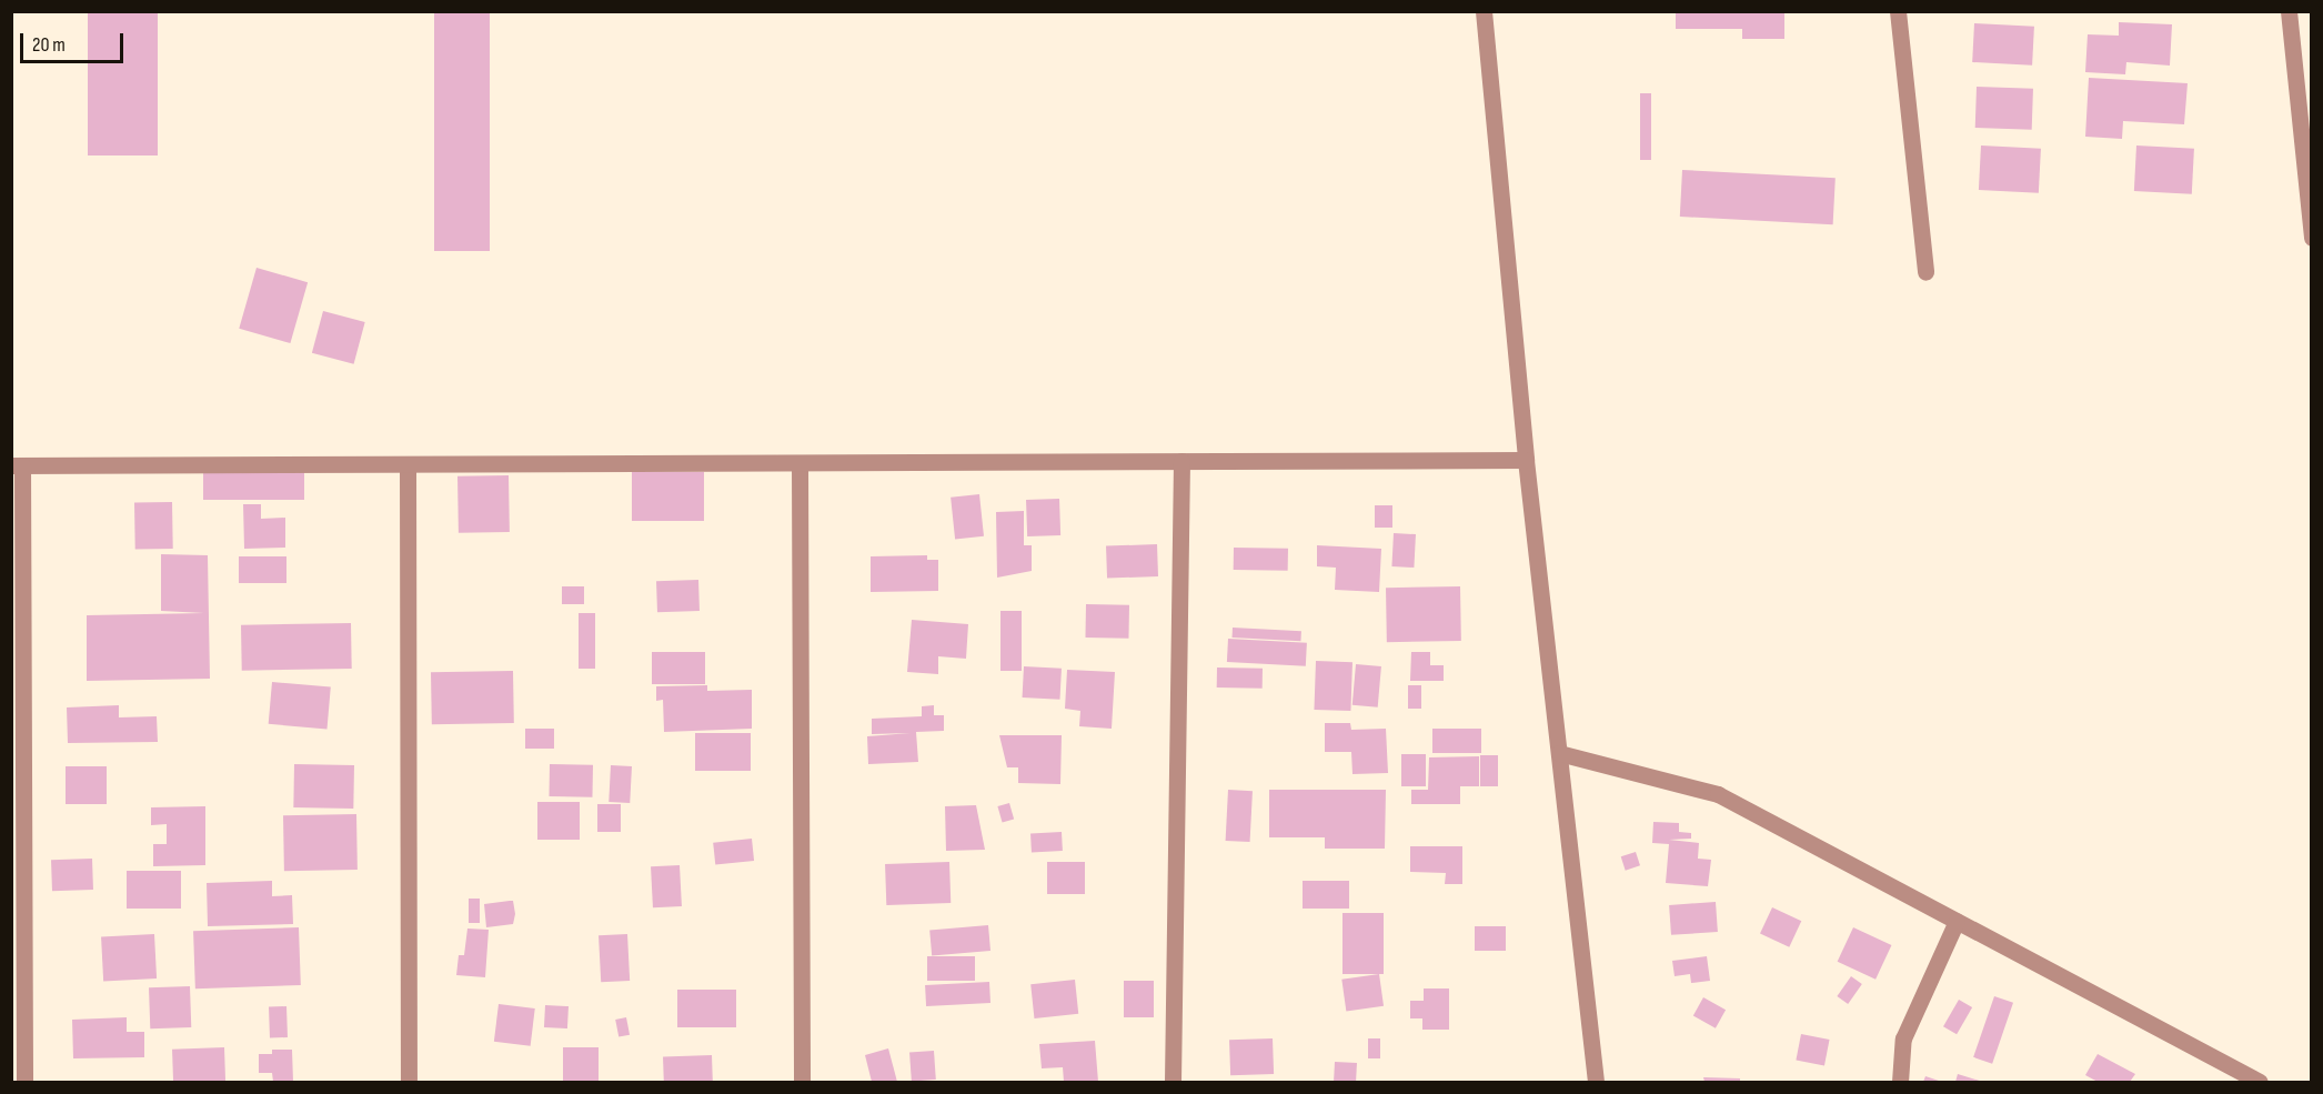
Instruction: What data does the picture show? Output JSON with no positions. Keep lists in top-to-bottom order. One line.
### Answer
{"scale_bar":"20 m"}
